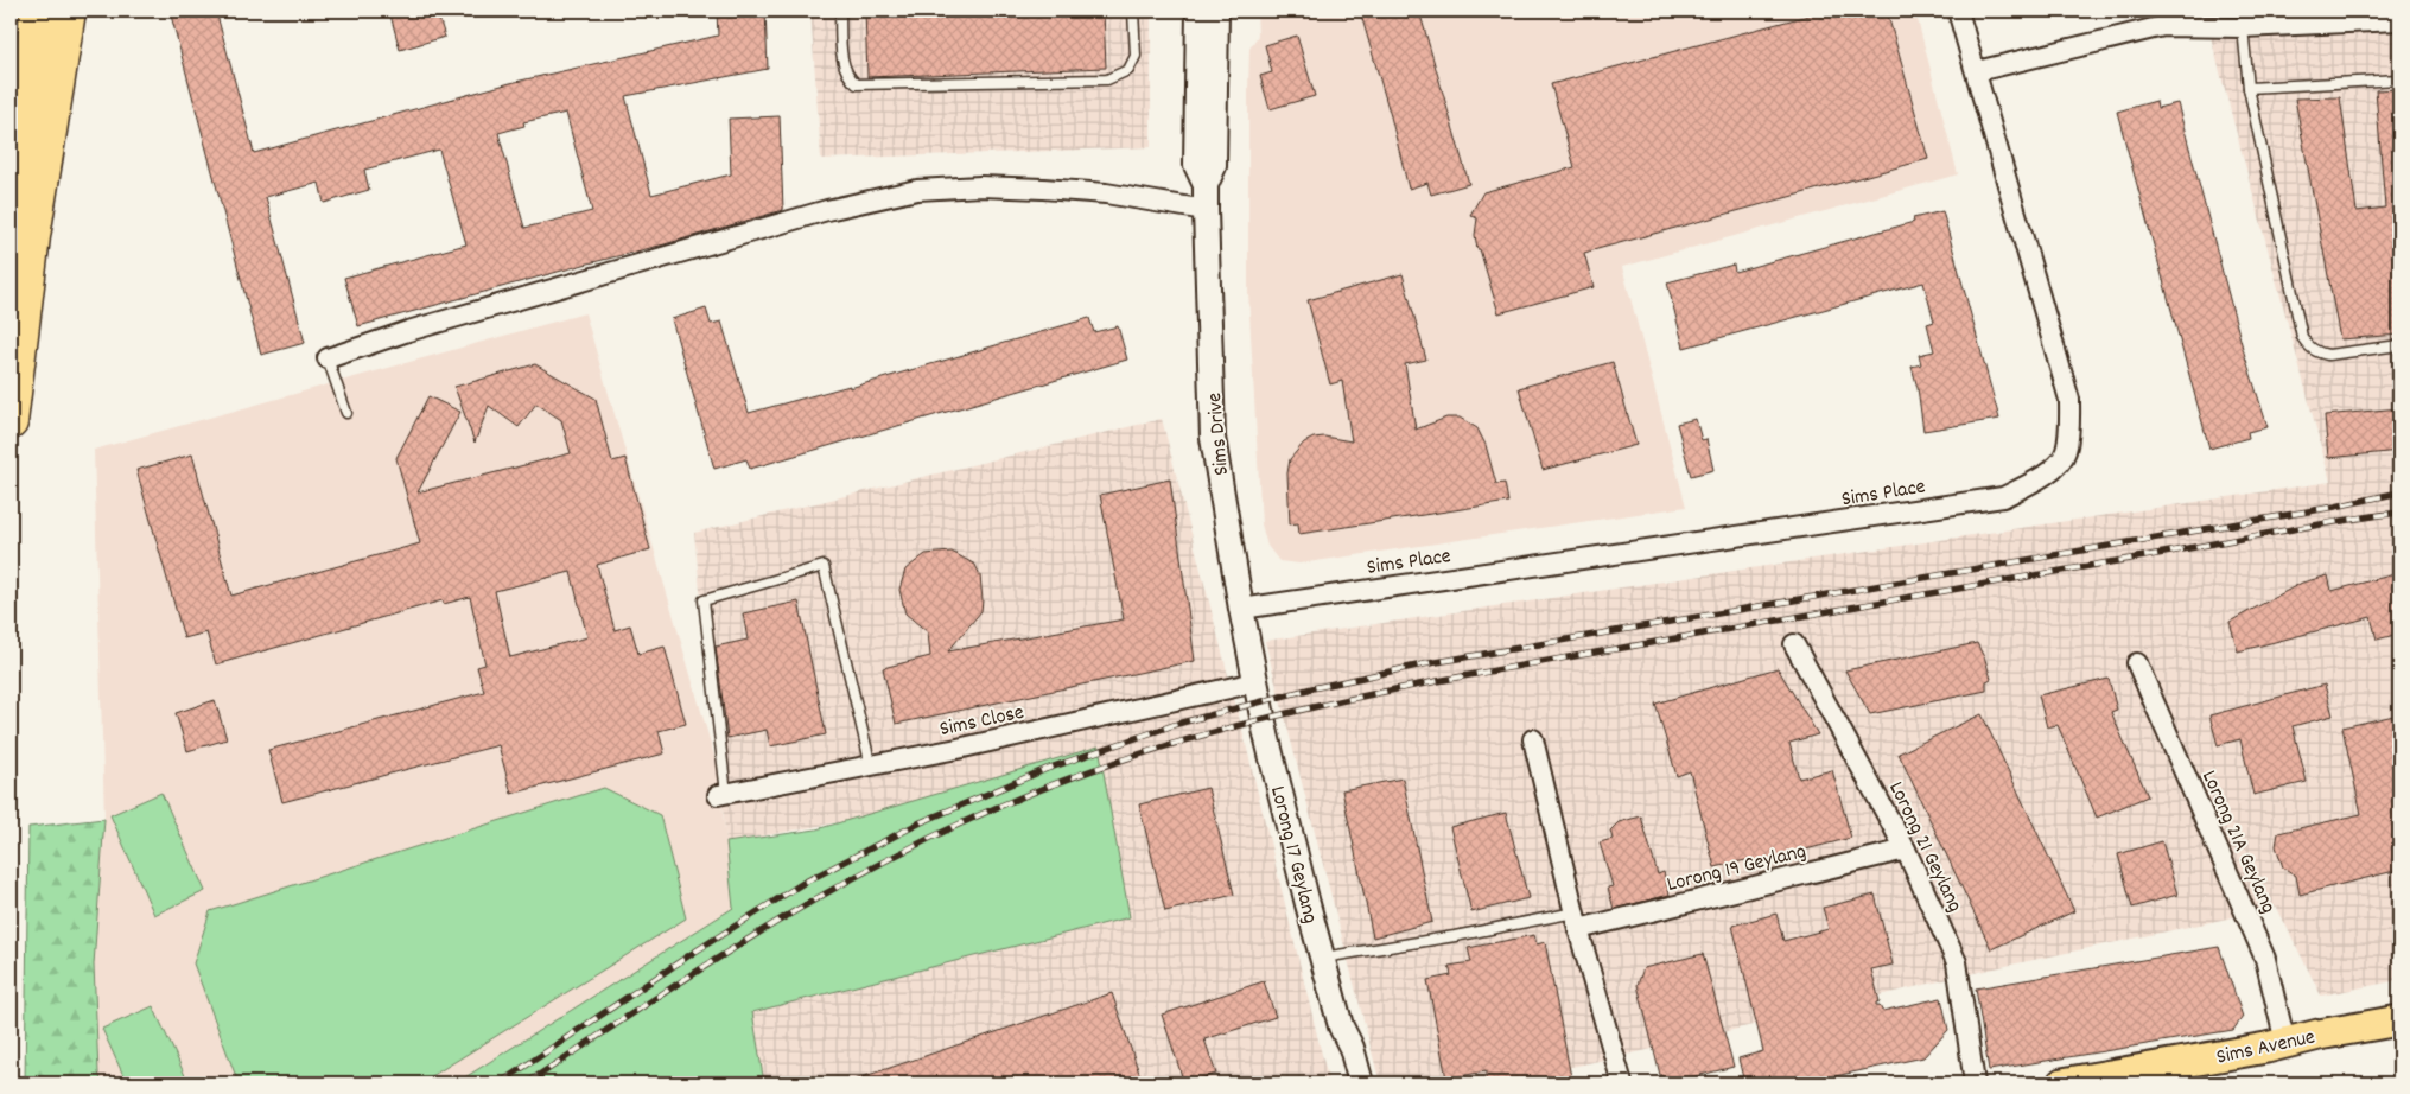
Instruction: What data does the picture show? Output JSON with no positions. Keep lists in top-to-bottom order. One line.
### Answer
{"streets":{"main road":["Sims Avenue"],"street":["Sims Drive","Sims Place","Sims Close","Lorong 21A Geylang","Lorong 21 Geylang","Lorong 17 Geylang","Lorong 19 Geylang"]},"crossings":[["Sims Drive","Sims Place"],["Sims Drive","Sims Close"],["Sims Drive","Lorong 17 Geylang"],["Sims Close","Lorong 17 Geylang"],["Lorong 21A Geylang","Sims Avenue"],["Lorong 21 Geylang","Lorong 19 Geylang"]]}
